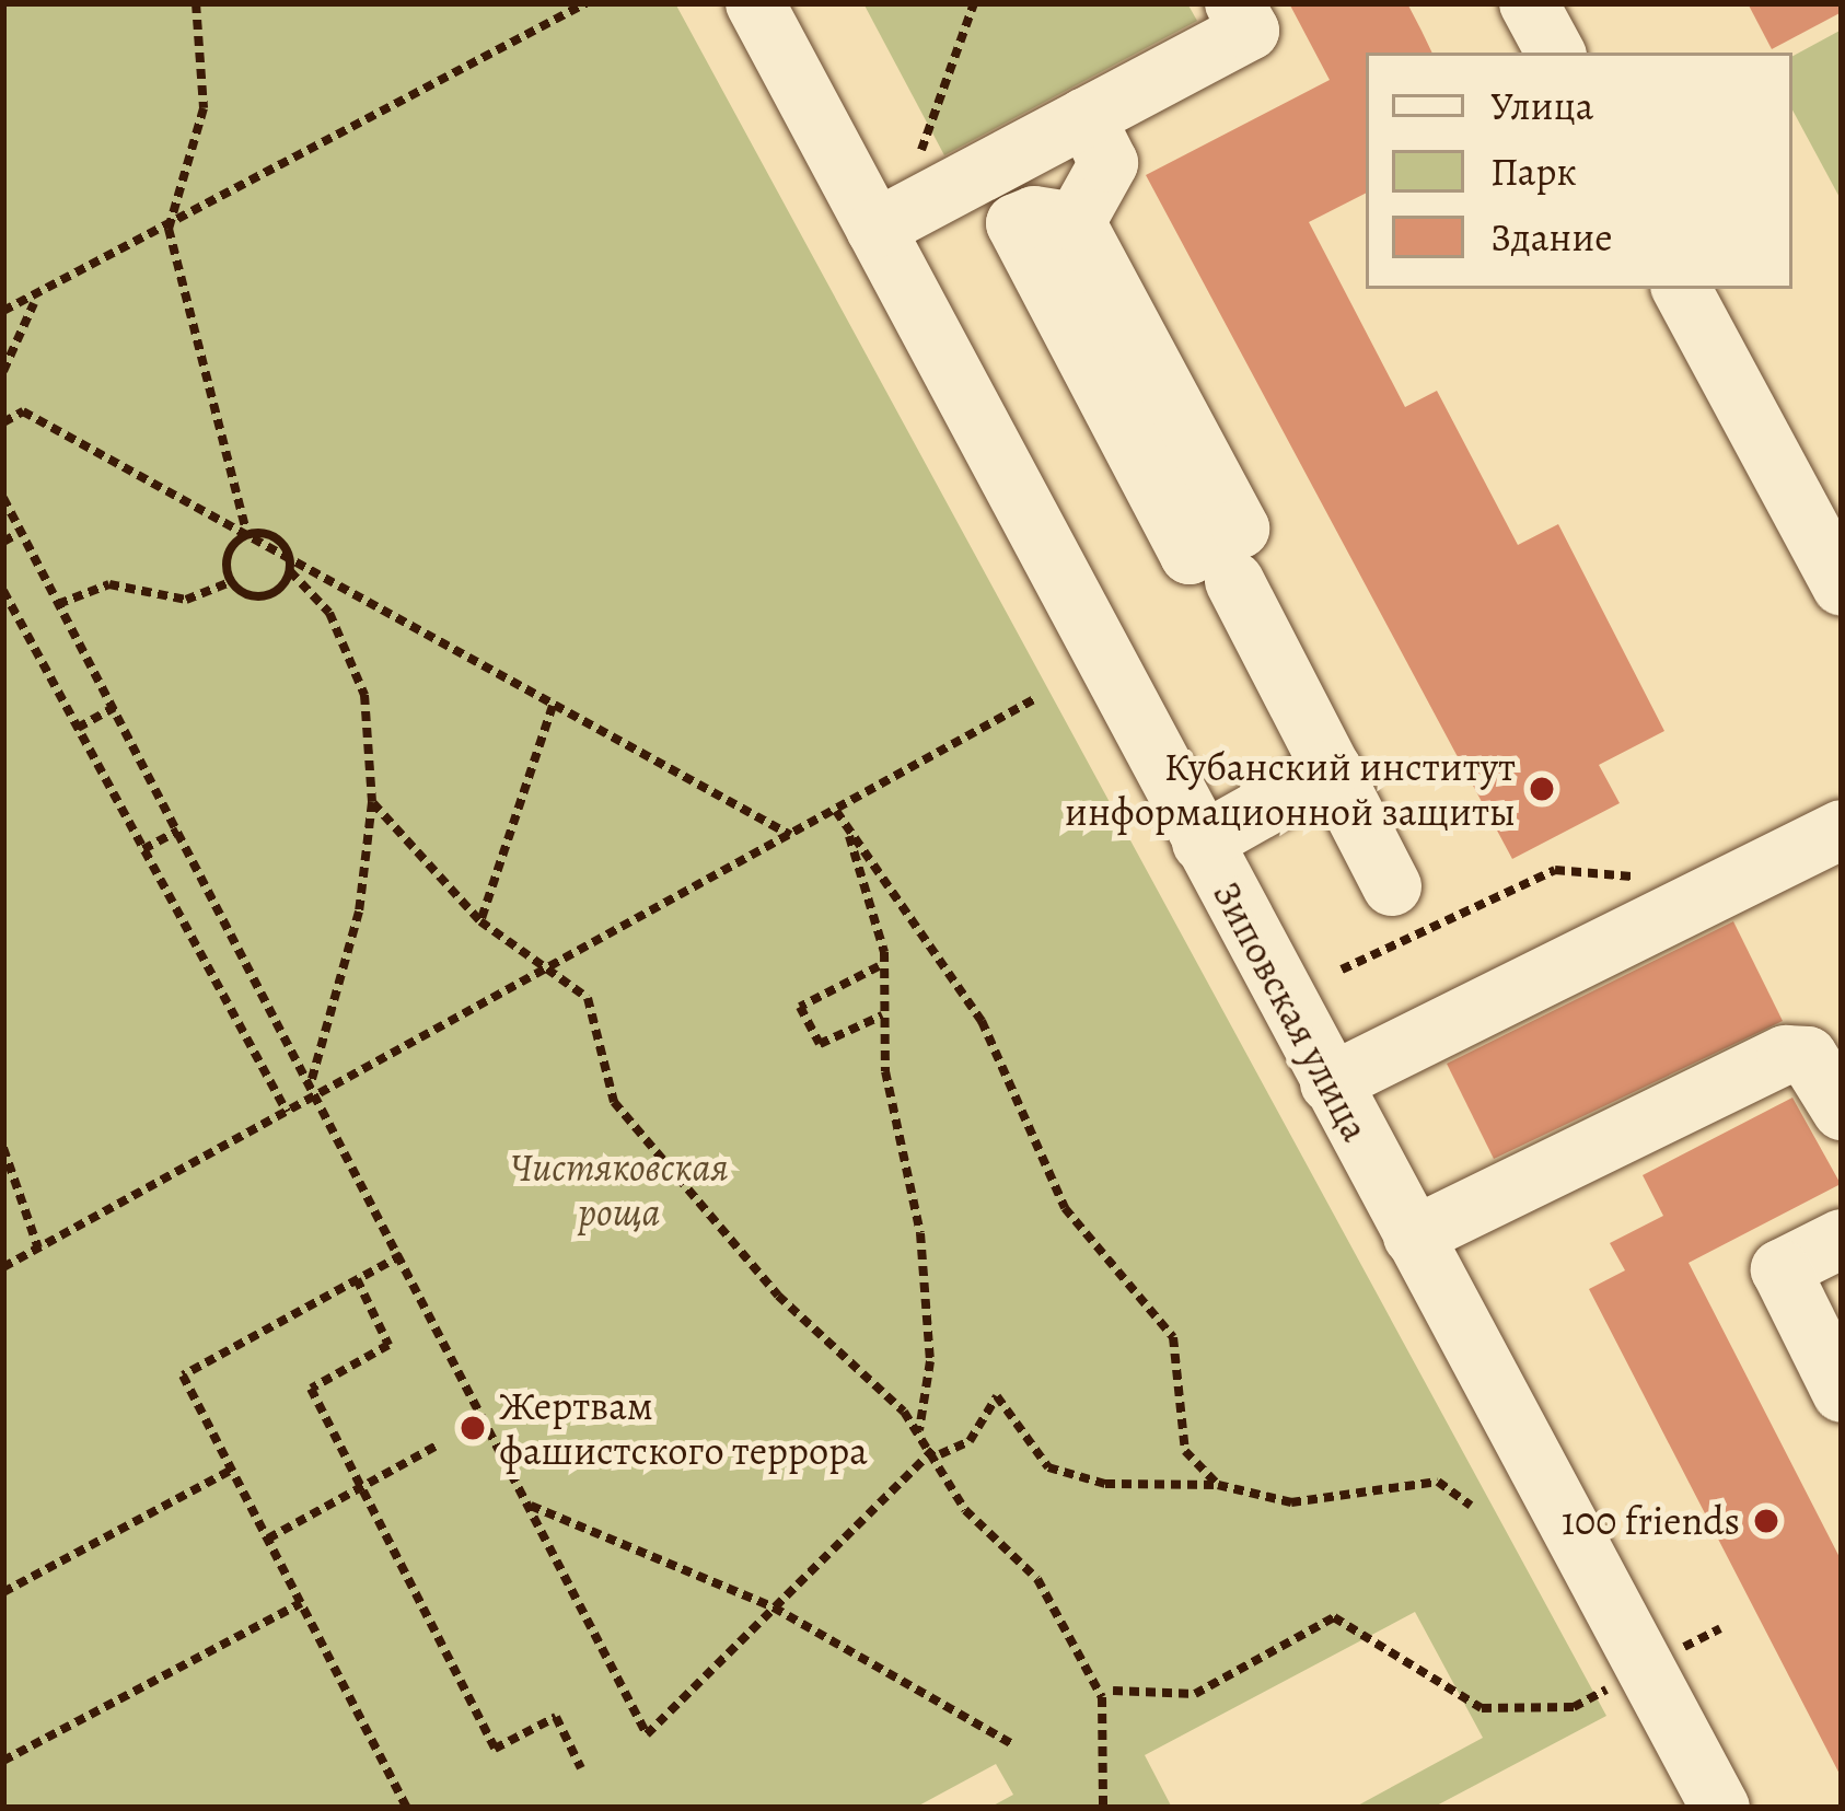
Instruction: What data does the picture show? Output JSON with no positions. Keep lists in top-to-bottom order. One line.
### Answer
{"streets":{"street":["Зиповская улица"]},"parks":["Чистяковская роща"],"places":["Кубанский институт информационной защиты","Жертвам фашистского террора","100 friends"],"legend":["Улица","Парк","Здание"]}
